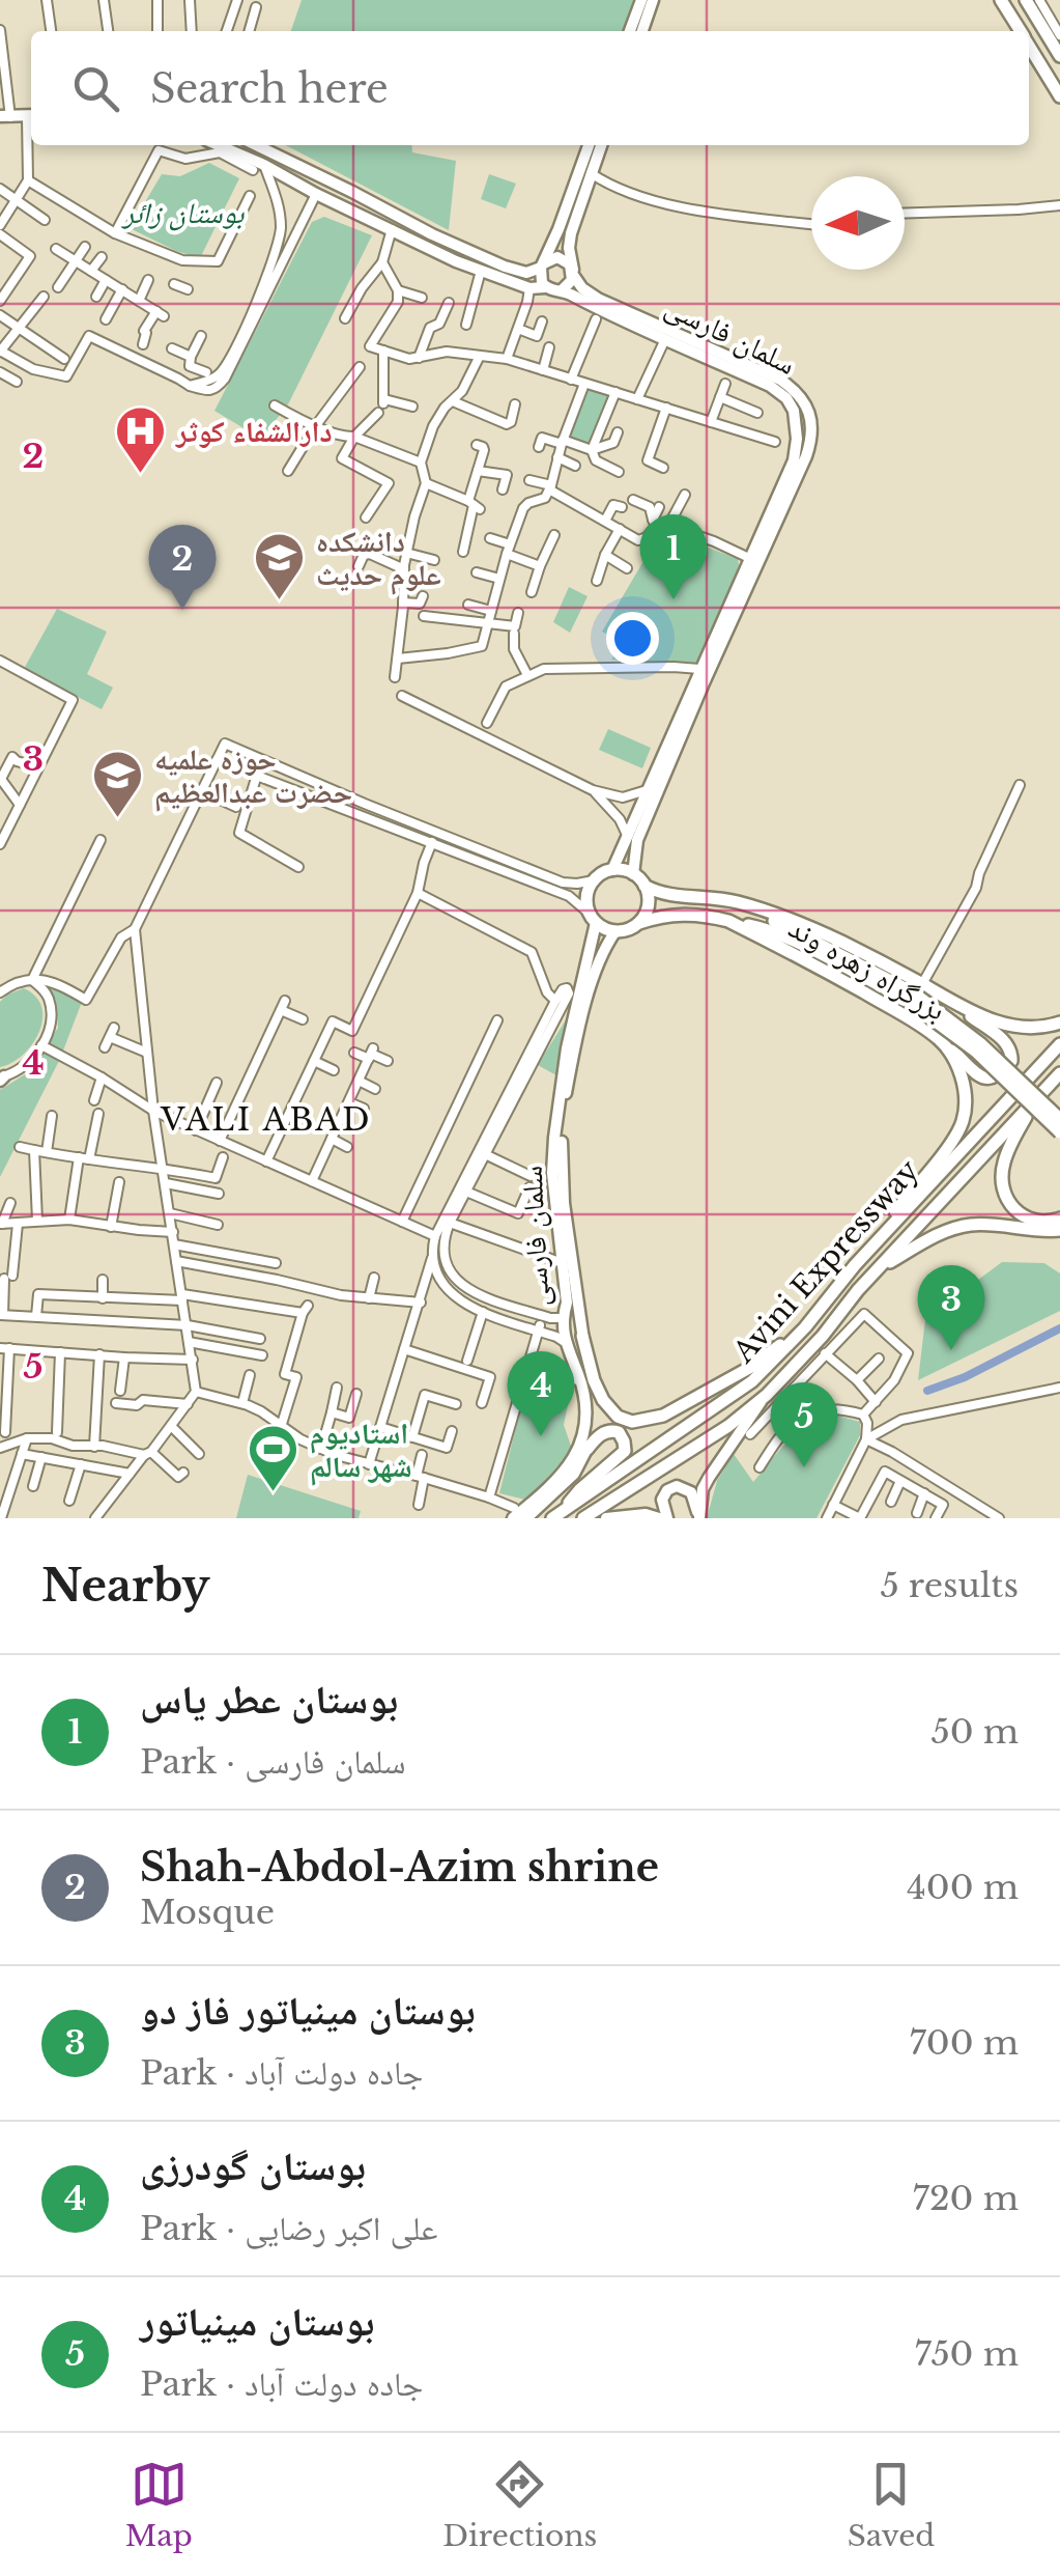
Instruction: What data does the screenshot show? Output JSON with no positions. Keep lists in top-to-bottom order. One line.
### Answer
{"streets":{"highway":["بزرگراه زهره وند","Avini Expressway"],"main road":["سلمان فارسی"]},"crossings":[["سلمان فارسی","بزرگراه زهره وند"],["بزرگراه زهره وند","Avini Expressway"]],"districts":["VALI ABAD"],"parks":["بوستان زائر"],"places":{"hospital":["دارالشفاء کوثر"],"school or university":["دانشکده علوم حدیث","حوزه علمیه حضرت عبدالعظیم"],"sports":["استادیوم شهر سالم"]},"north":"left","page":{"search":"Search here","pins":["1","2","3","4","5"],"heading":["Nearby","5 results"],"list":[{"mark":"1","name":"بوستان عطر یاس","note":"Park · سلمان فارسی","value":"50 m"},{"mark":"2","name":"Shah-Abdol-Azim shrine","note":"Mosque","value":"400 m"},{"mark":"3","name":"بوستان مینیاتور فاز دو","note":"Park · جاده دولت آباد","value":"700 m"},{"mark":"4","name":"بوستان گودرزی","note":"Park · علی اکبر رضایی","value":"720 m"},{"mark":"5","name":"بوستان مینیاتور","note":"Park · جاده دولت آباد","value":"750 m"}],"nav":["Map","Directions","Saved"]},"grid":{"rows":["2","3","4","5"]}}
